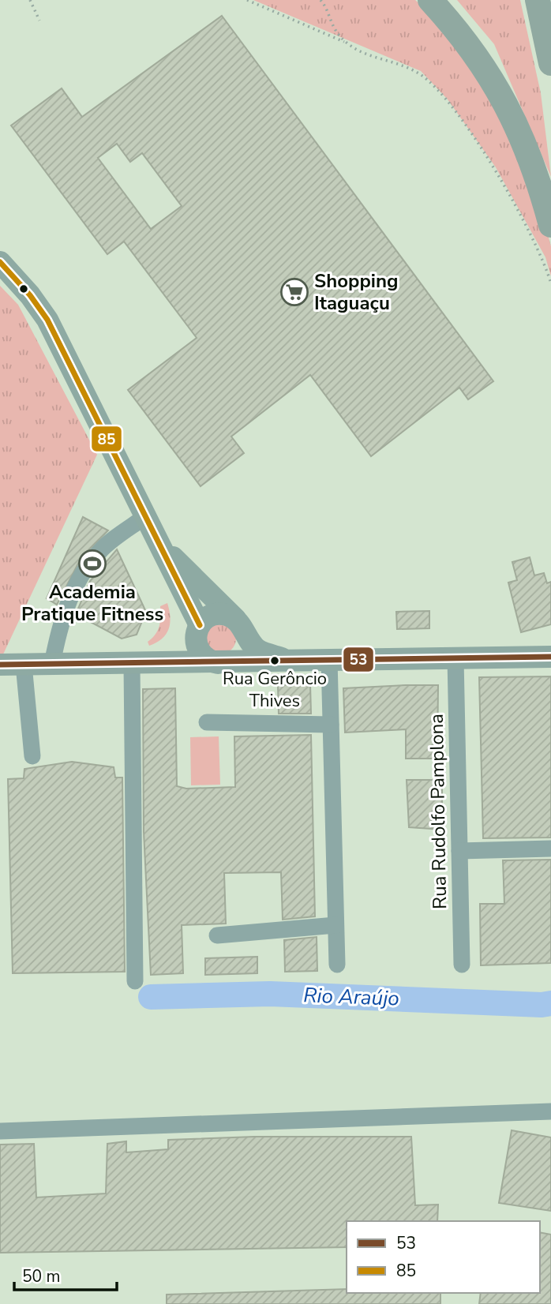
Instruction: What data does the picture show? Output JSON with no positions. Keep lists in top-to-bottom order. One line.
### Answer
{"streets":{"street":["Rua Rudolfo Pamplona"]},"water":["Rio Araújo"],"places":{"supermarket":["Shopping Itaguaçu"],"sports":["Academia Pratique Fitness"],"other":["Rua Gerôncio Thives"]},"lines":["transit line 85","transit line 53"],"legend":["53","85"],"scale_bar":"50 m"}
